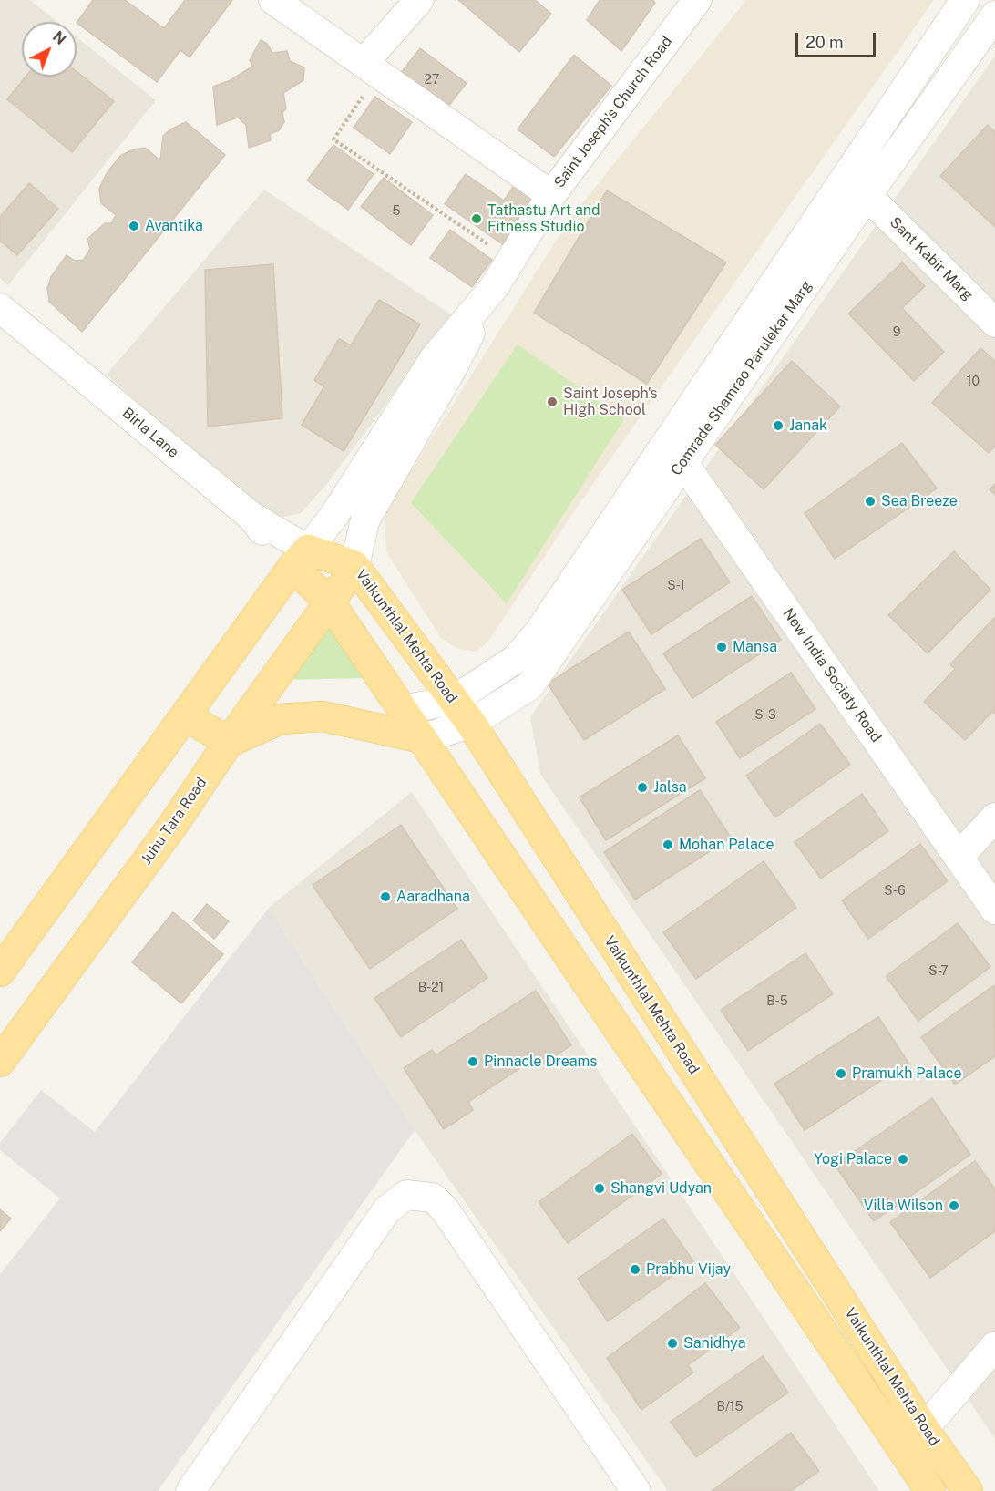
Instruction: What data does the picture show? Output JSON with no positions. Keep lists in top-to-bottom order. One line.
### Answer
{"streets":{"main road":["Vaikunthlal Mehta Road","Juhu Tara Road"],"street":["Saint Joseph's Church Road","Sant Kabir Marg","Comrade Shamrao Parulekar Marg","Birla Lane","New India Society Road"]},"crossings":[["Saint Joseph's Church Road","Birla Lane"],["Saint Joseph's Church Road","Vaikunthlal Mehta Road"],["Sant Kabir Marg","Comrade Shamrao Parulekar Marg"],["Comrade Shamrao Parulekar Marg","Vaikunthlal Mehta Road"],["Comrade Shamrao Parulekar Marg","New India Society Road"],["Birla Lane","Vaikunthlal Mehta Road"],["Vaikunthlal Mehta Road","Juhu Tara Road"]],"places":["Tathastu Art and Fitness Studio","Avantika","Saint Joseph's High School","Janak","Sea Breeze","Mansa","Jalsa","Mohan Palace","Aaradhana","Pinnacle Dreams","Pramukh Palace","Yogi Palace","Shangvi Udyan","Villa Wilson","Prabhu Vijay","Sanidhya"],"house_numbers":["27","5","9","10","S-1","S-3","S-6","S-7","B-21","B-5","B/15"],"scale_bar":"20 m","north":"top right"}
